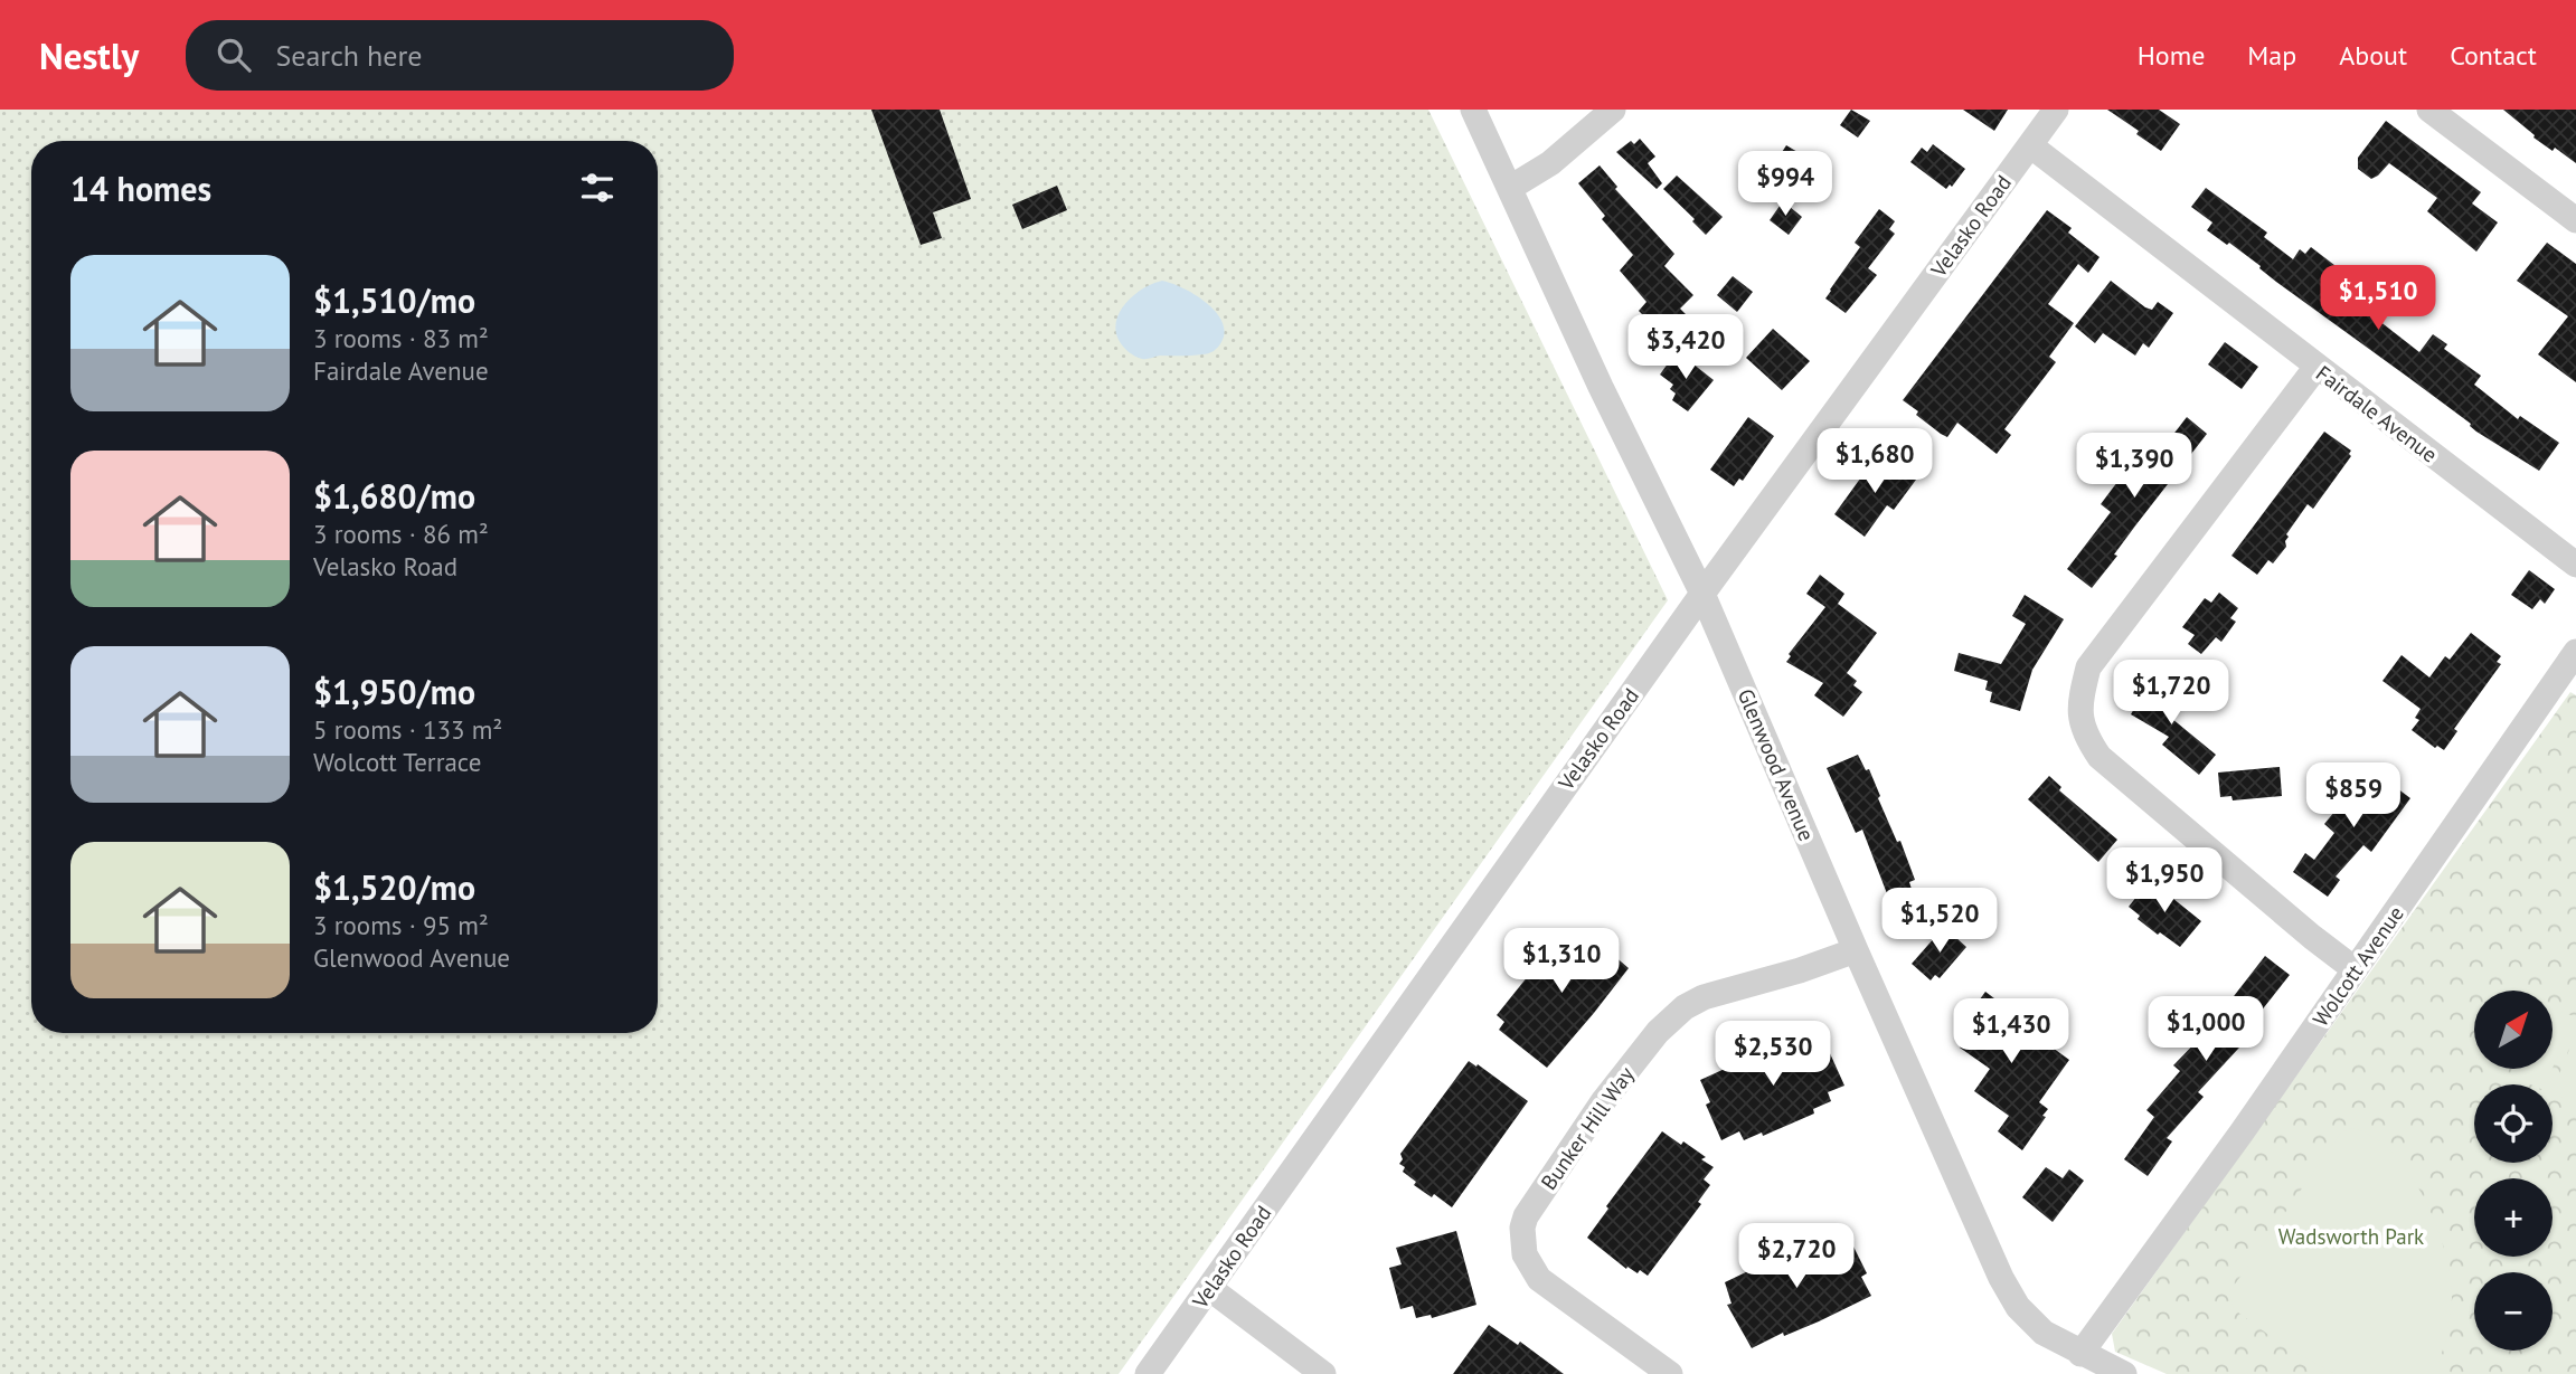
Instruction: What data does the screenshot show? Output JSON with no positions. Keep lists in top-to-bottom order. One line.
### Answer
{"streets":{"street":["Velasko Road","Fairdale Avenue","Glenwood Avenue","Wolcott Avenue","Bunker Hill Way"]},"crossings":[["Velasko Road","Fairdale Avenue"],["Velasko Road","Glenwood Avenue"],["Glenwood Avenue","Wolcott Avenue"],["Glenwood Avenue","Bunker Hill Way"]],"parks":["Wadsworth Park"],"north":"top right","page":{"header":"Nestly","search":"Search here","nav":["Home","Map","About","Contact"],"heading":"14 homes","price":["$994","$1,510","$3,420","$1,680","$1,390","$1,720","$859","$1,950","$1,520","$1,310","$1,000","$1,430","$2,530","$2,720"],"list":[{"name":"$1,510/mo","note":"3 rooms · 83 m² · Fairdale Avenue"},{"name":"$1,680/mo","note":"3 rooms · 86 m² · Velasko Road"},{"name":"$1,950/mo","note":"5 rooms · 133 m² · Wolcott Terrace"},{"name":"$1,520/mo","note":"3 rooms · 95 m² · Glenwood Avenue"}],"map_buttons":["+","−"]}}
